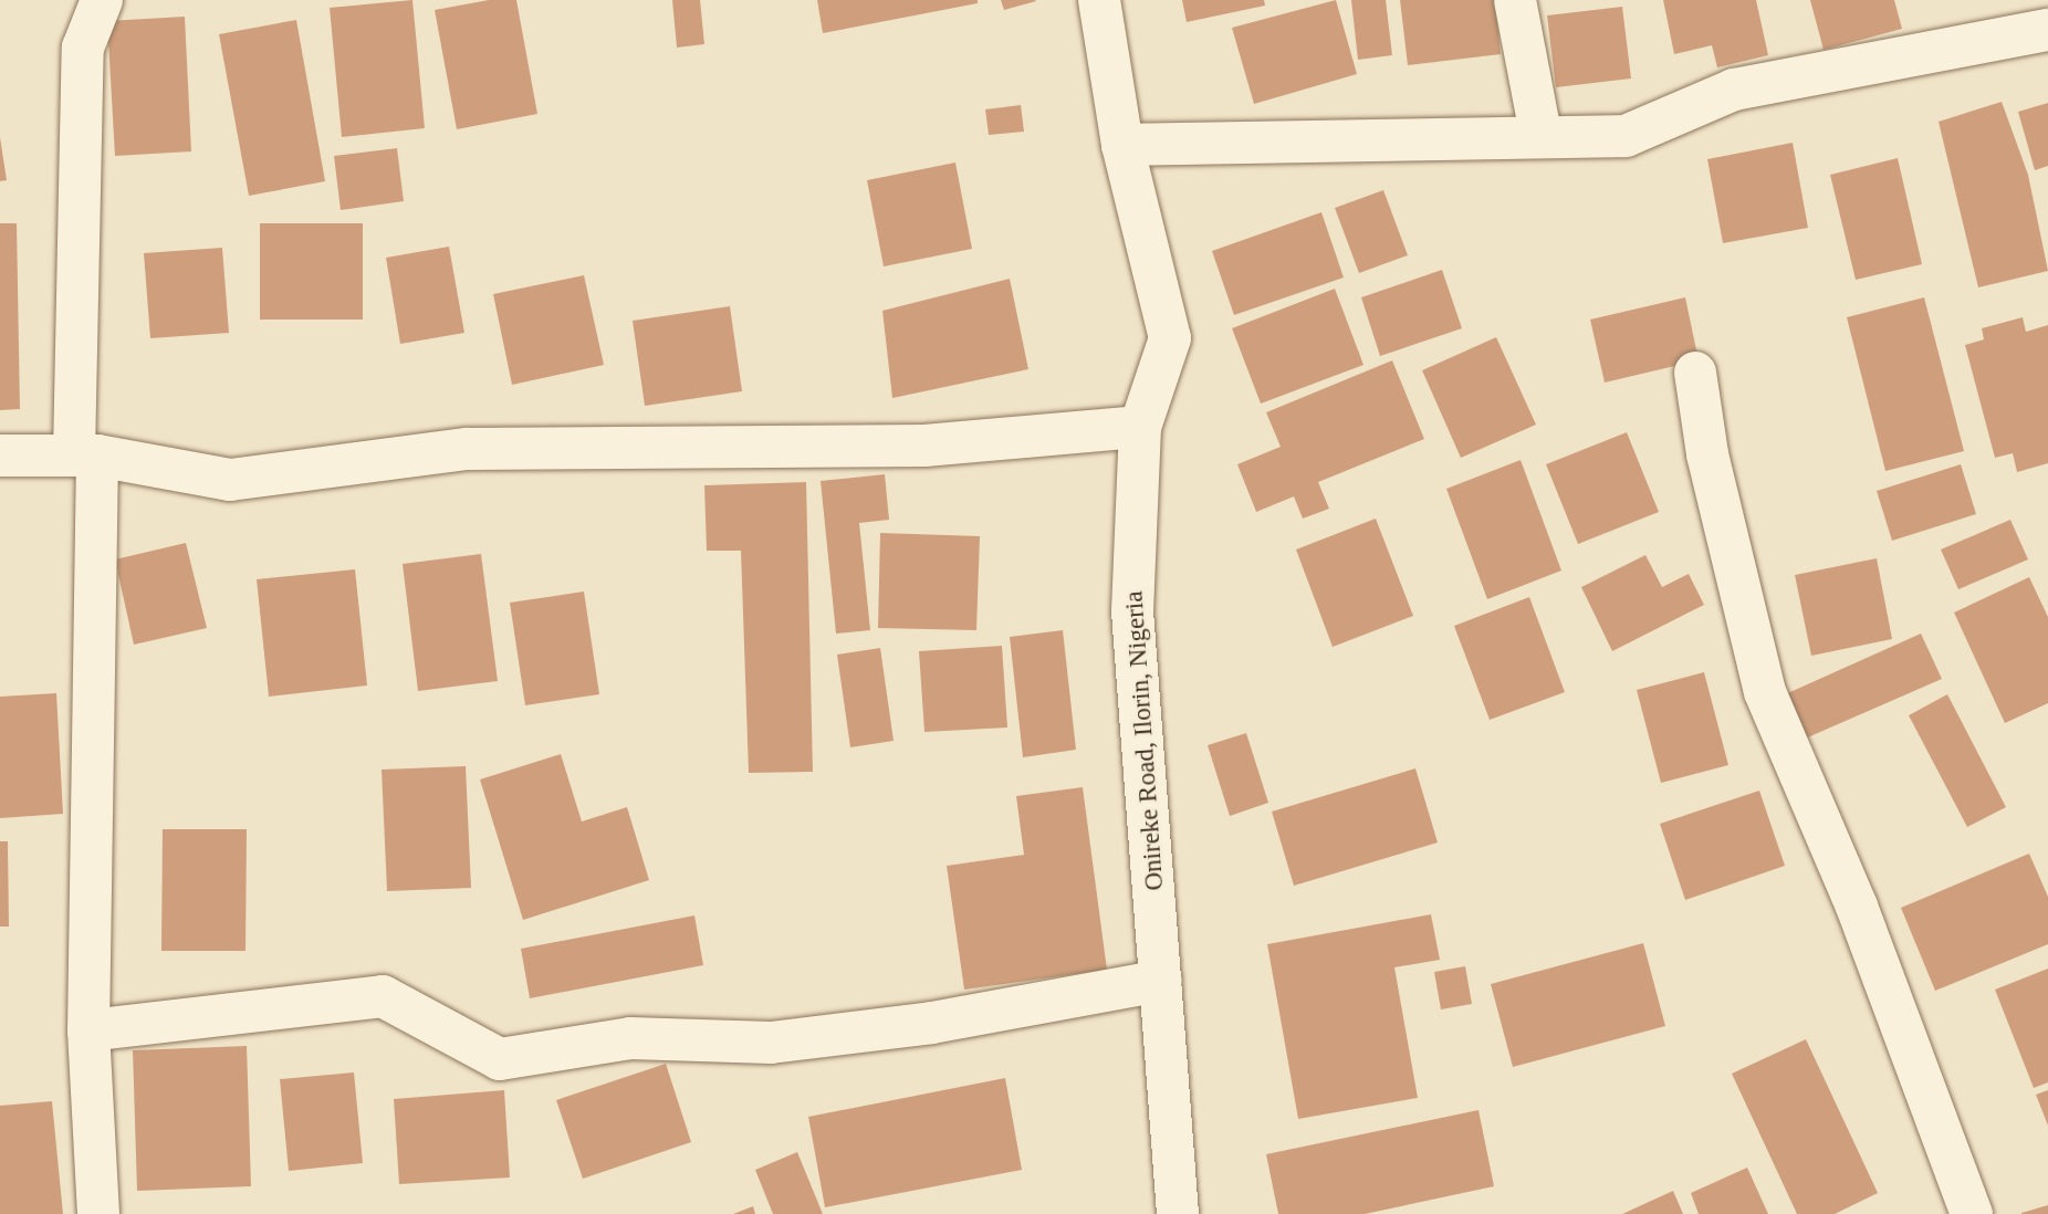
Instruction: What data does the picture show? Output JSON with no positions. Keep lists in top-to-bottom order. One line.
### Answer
{"streets":{"street":["Onireke Road, Ilorin, Nigeria"]}}
